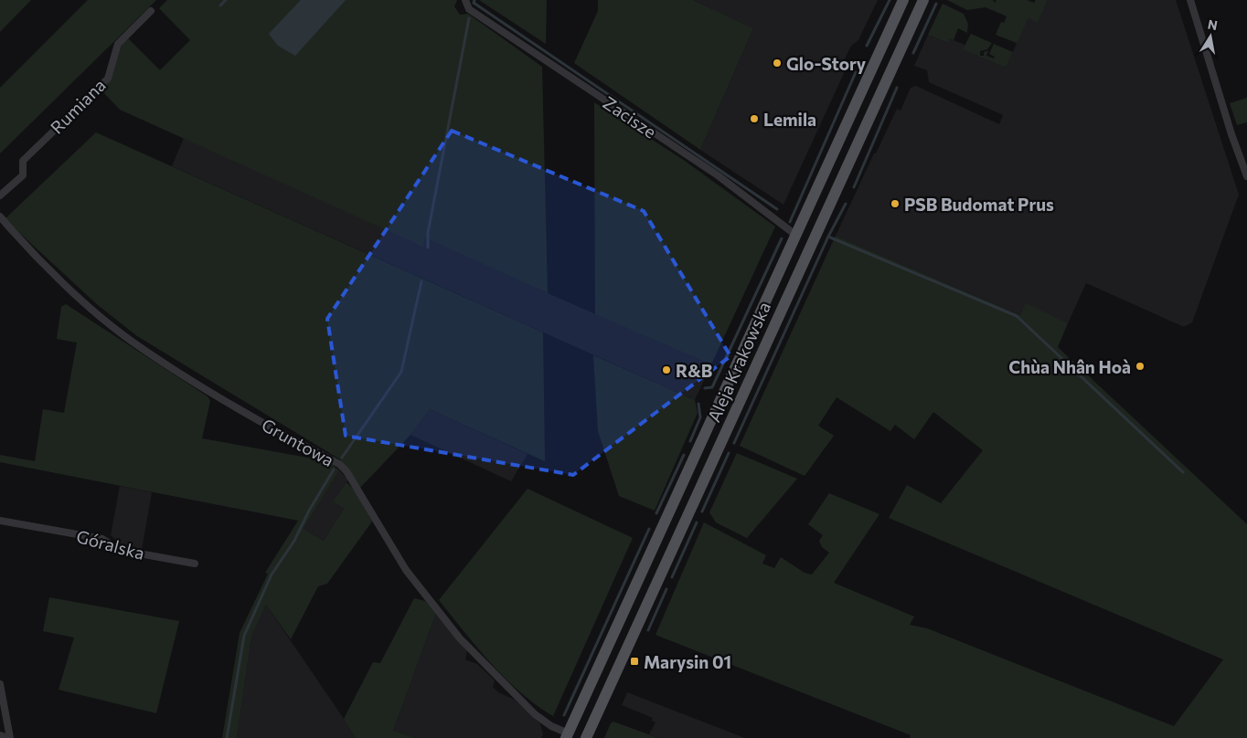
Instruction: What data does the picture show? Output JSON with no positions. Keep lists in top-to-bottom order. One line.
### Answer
{"streets":{"main road":["Aleja Krakowska"],"street":["Rumiana","Zacisze","Gruntowa","Góralska"]},"crossings":[["Zacisze","Aleja Krakowska"],["Aleja Krakowska","Gruntowa"]],"places":{"other":["Glo-Story","Lemila","PSB Budomat Prus","Chùa Nhân Hoà","R&B"],"transit":["Marysin 01"]},"north":"top"}
